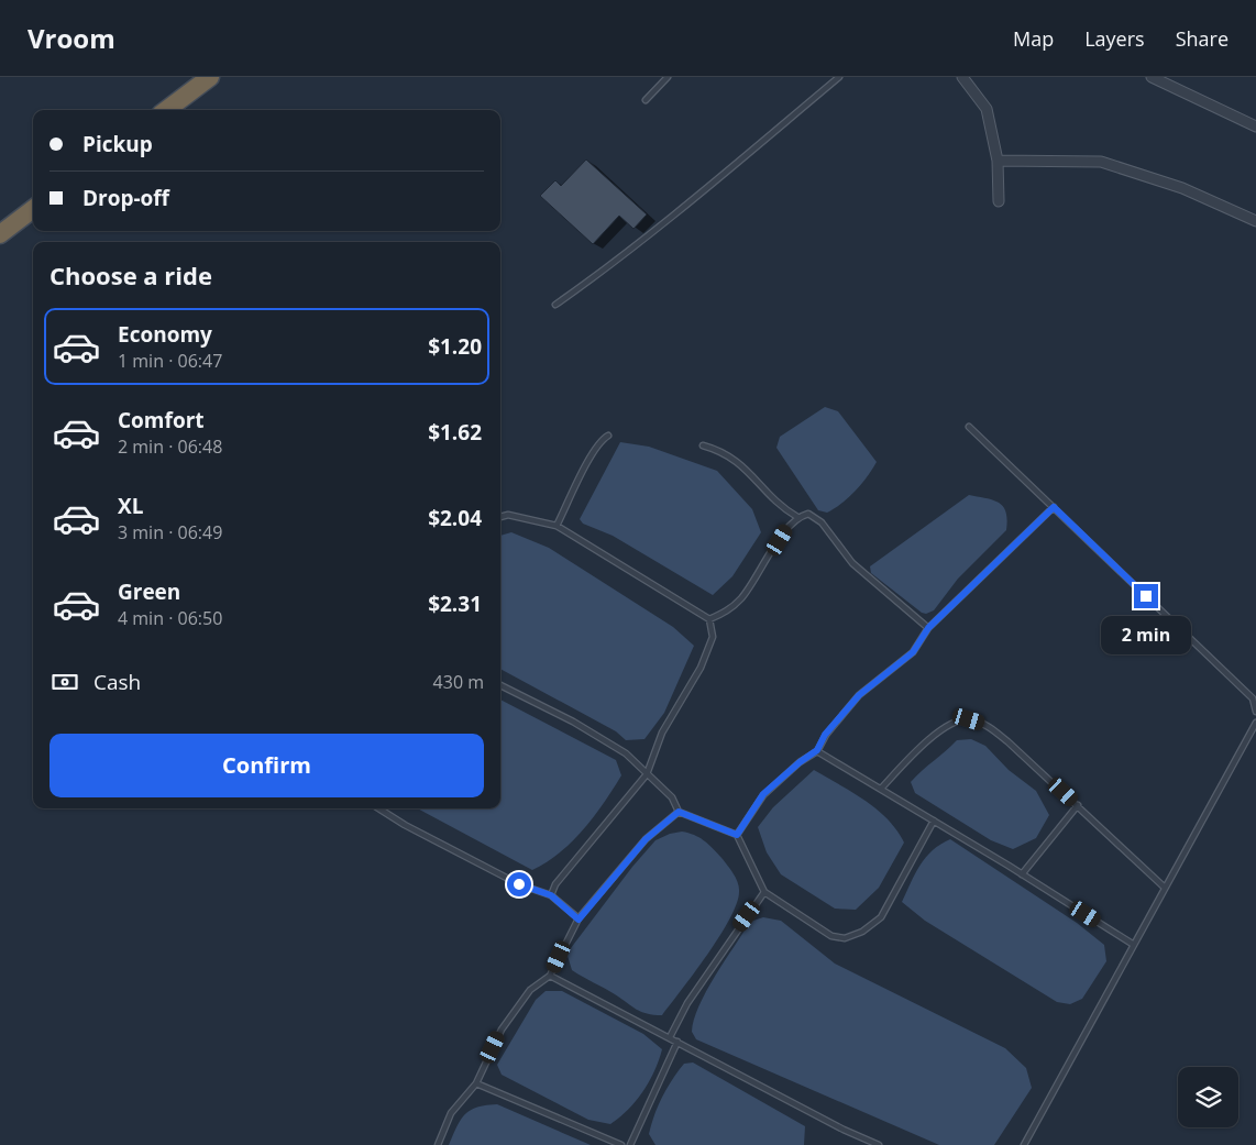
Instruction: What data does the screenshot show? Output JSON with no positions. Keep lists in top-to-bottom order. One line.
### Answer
{"page":{"header":"Vroom","nav":["Map","Layers","Share"],"banner":["Pickup","Drop-off"],"heading":"Choose a ride","list":[{"name":"Economy","note":"1 min · 06:47","value":"$1.20"},{"name":"Comfort","note":"2 min · 06:48","value":"$1.62"},{"name":"XL","note":"3 min · 06:49","value":"$2.04"},{"name":"Green","note":"4 min · 06:50","value":"$2.31"}],"bubble":"2 min","pay":["Cash","430 m"],"buttons":"Confirm"}}
